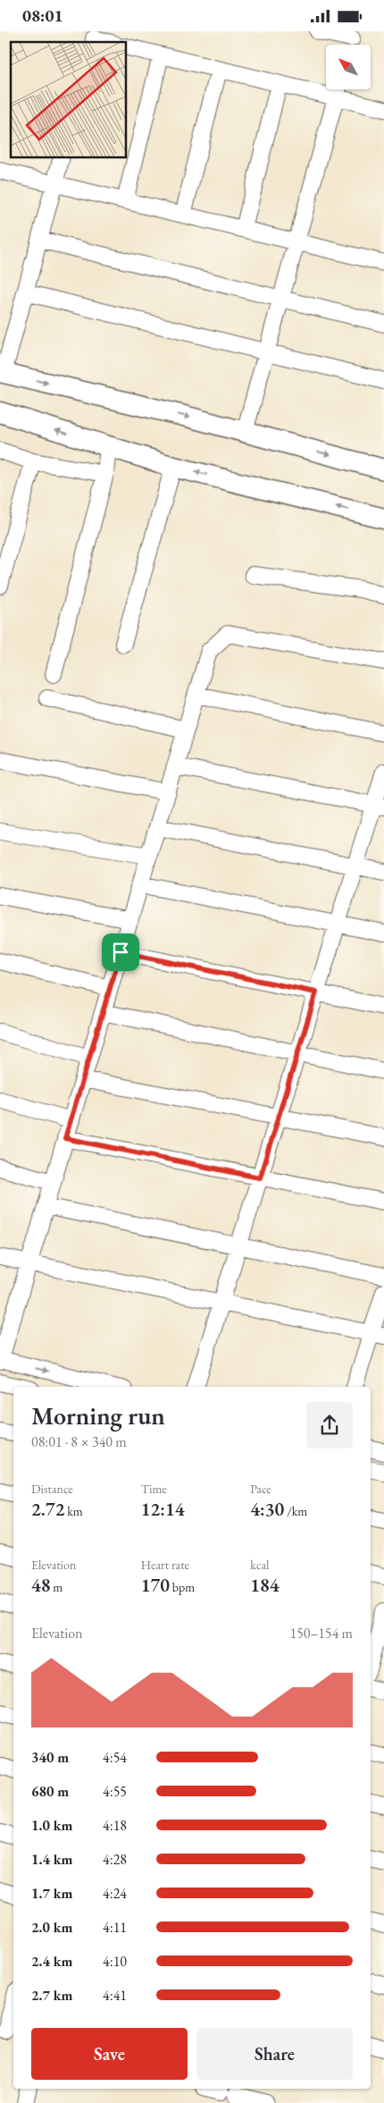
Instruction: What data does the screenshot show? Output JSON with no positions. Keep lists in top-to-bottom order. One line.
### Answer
{"north":"top left","page":{"status":"08:01","heading":["Morning run","08:01 · 8 × 340 m"],"stats":[["Distance","2.72 km"],["Time","12:14"],["Pace","4:30 /km"],["Elevation","48 m"],["Heart rate","170 bpm"],["kcal","184"]],"chart":["Elevation","150–154 m"],"list":[{"name":"340 m","note":"4:54"},{"name":"680 m","note":"4:55"},{"name":"1.0 km","note":"4:18"},{"name":"1.4 km","note":"4:28"},{"name":"1.7 km","note":"4:24"},{"name":"2.0 km","note":"4:11"},{"name":"2.4 km","note":"4:10"},{"name":"2.7 km","note":"4:41"}],"buttons":["Save","Share"]}}
